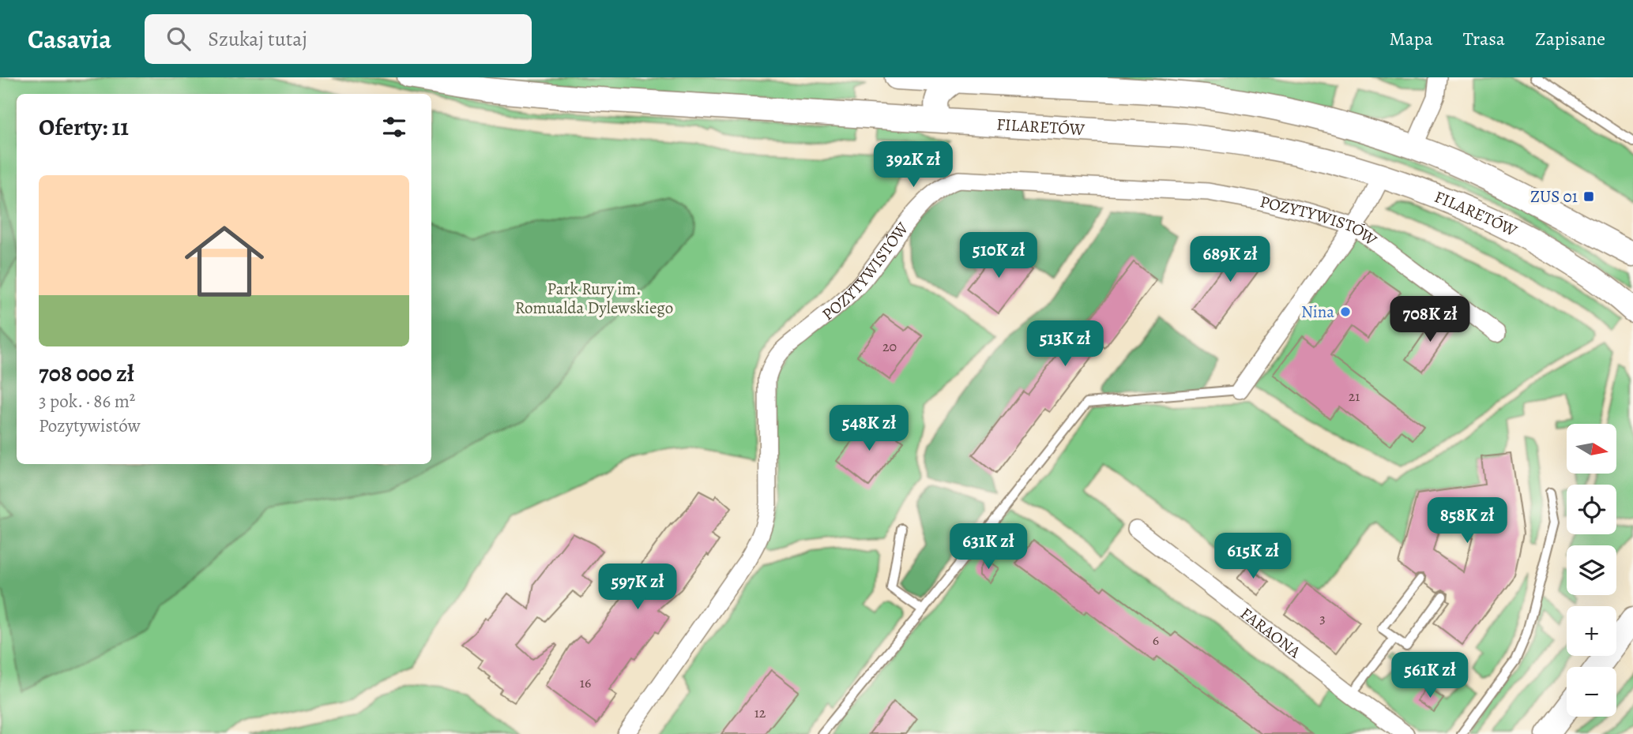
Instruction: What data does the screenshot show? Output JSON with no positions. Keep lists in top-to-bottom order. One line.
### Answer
{"streets":{"main road":["FILARETÓW"],"street":["POZYTYWISTÓW","FARAONA"]},"parks":["Park Rury im. Romualda Dylewskiego"],"places":{"transit":["ZUS 01"],"other":["Nina"]},"house_numbers":["20","21","3","6","16","12"],"north":"right","page":{"header":"Casavia","search":"Szukaj tutaj","nav":["Mapa","Trasa","Zapisane"],"heading":"Oferty: 11","price":["392K zł","510K zł","689K zł","708K zł","513K zł","548K zł","858K zł","631K zł","615K zł","597K zł","561K zł"],"list":[{"name":"708 000 zł","note":"3 pok. · 86 m² · Pozytywistów"}],"map_buttons":["+","−"]}}
